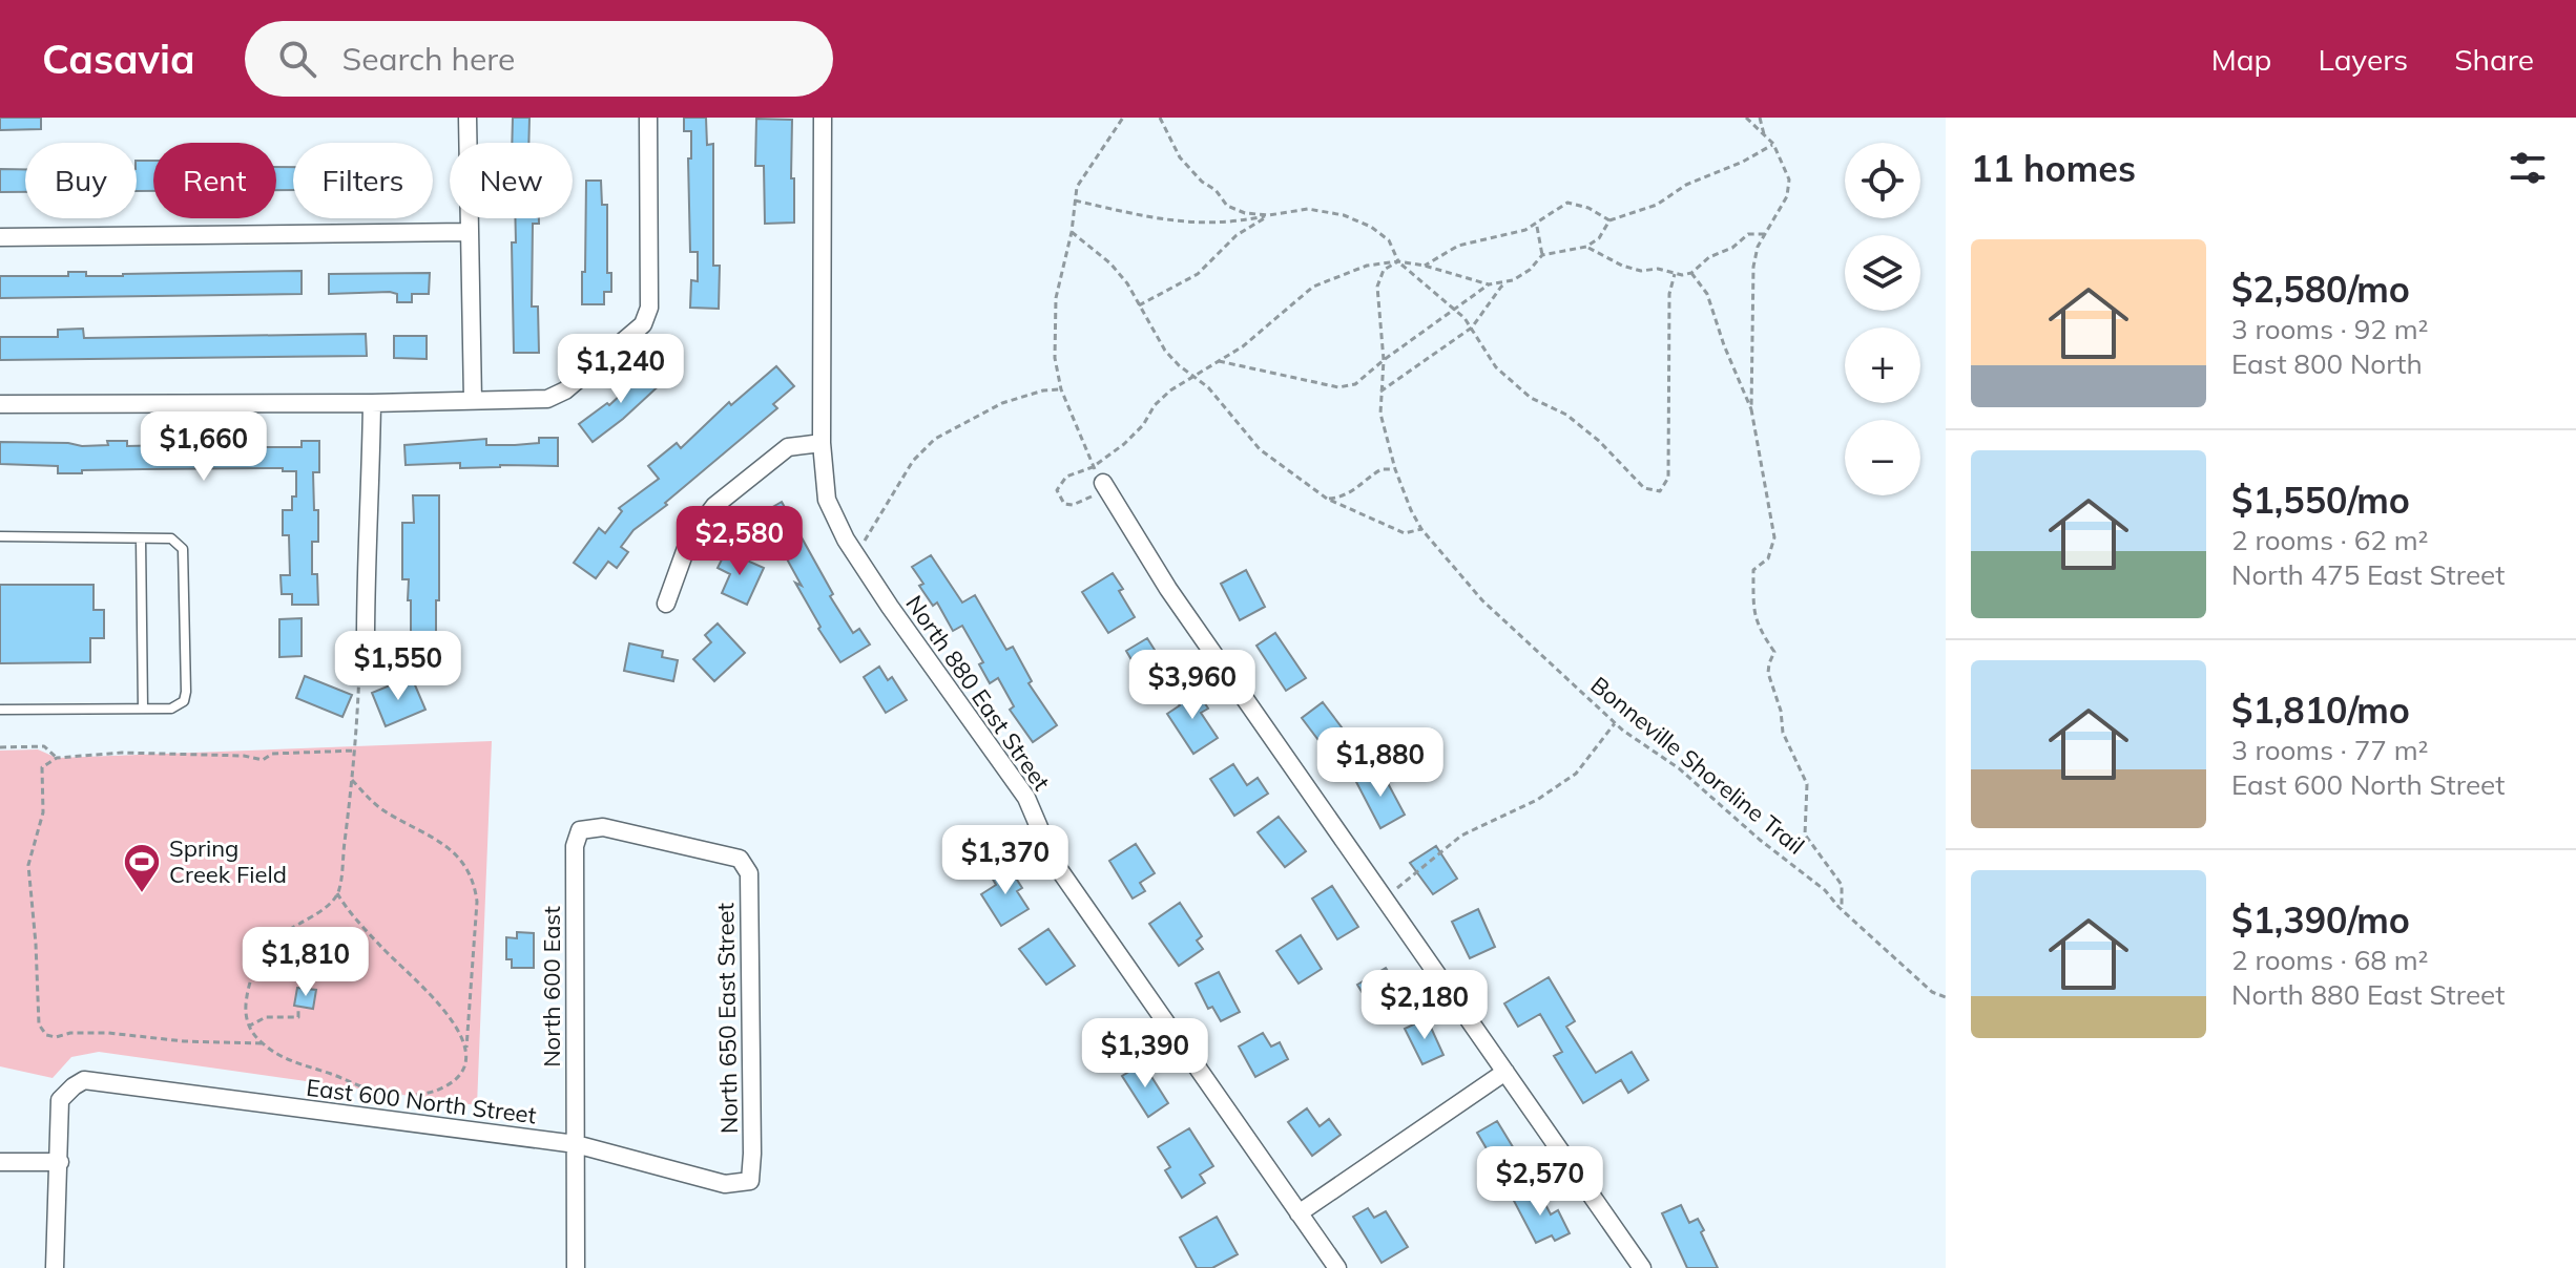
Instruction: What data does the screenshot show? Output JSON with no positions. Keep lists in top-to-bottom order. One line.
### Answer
{"streets":{"street":["North 880 East Street","North 600 East","North 650 East Street","East 600 North Street"],"path":["Bonneville Shoreline Trail"]},"crossings":[["North 600 East","North 650 East Street"],["North 600 East","East 600 North Street"],["North 650 East Street","East 600 North Street"]],"places":{"sports":["Spring Creek Field"]},"page":{"header":"Casavia","search":"Search here","nav":["Map","Layers","Share"],"heading":"11 homes","map_buttons":["+","−"],"chip":["Buy","Rent","Filters","New"],"list":[{"name":"$2,580/mo","note":"3 rooms · 92 m² · East 800 North"},{"name":"$1,550/mo","note":"2 rooms · 62 m² · North 475 East Street"},{"name":"$1,810/mo","note":"3 rooms · 77 m² · East 600 North Street"},{"name":"$1,390/mo","note":"2 rooms · 68 m² · North 880 East Street"}],"price":["$1,240","$1,660","$2,580","$1,550","$3,960","$1,880","$1,370","$1,810","$2,180","$1,390","$2,570"]}}
